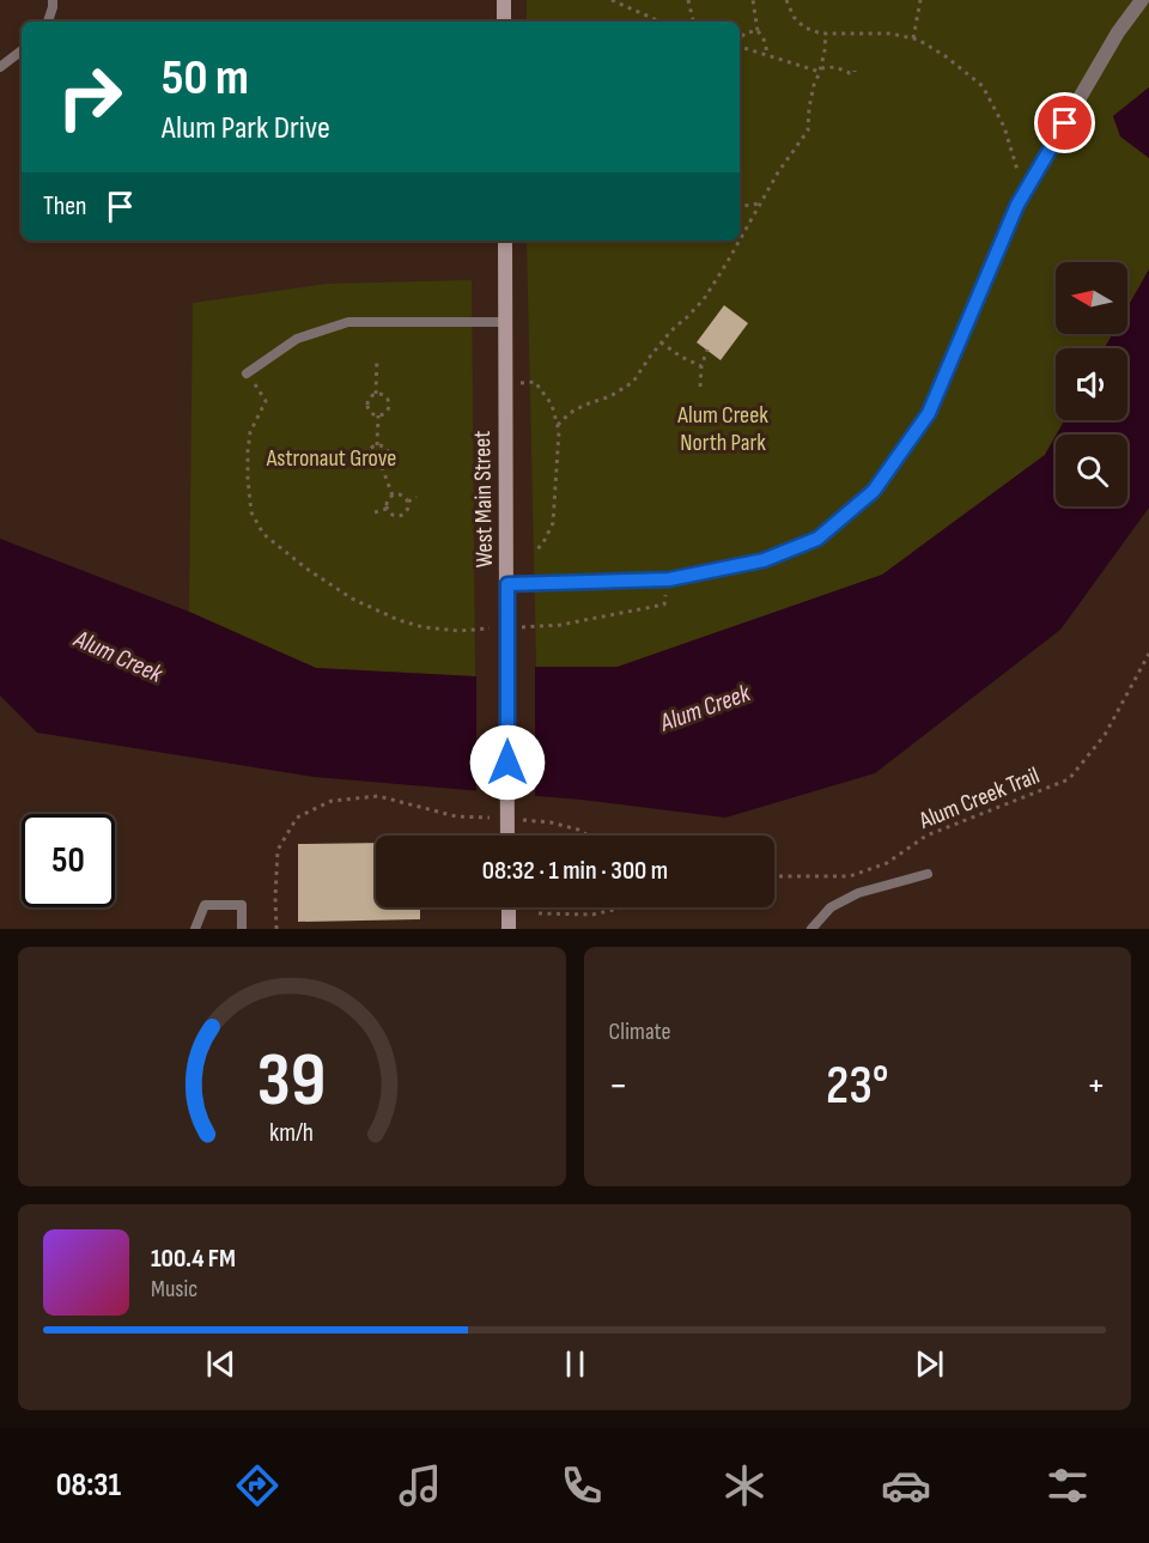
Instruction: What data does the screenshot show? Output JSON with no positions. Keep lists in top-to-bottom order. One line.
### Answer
{"streets":{"main road":["West Main Street"],"path":["Alum Creek Trail"]},"water":["Alum Creek"],"parks":["Alum Creek North Park","Astronaut Grove"],"north":"left","page":{"turn":["50 m","Alum Park Drive"],"then":"Then","limit":"50","trip":"08:32 · 1 min · 300 m","tile":"Climate","heat":["−","23°","+"],"song":["100.4 FM","Music"],"tabs":"08:31","gauge":["39","km/h"]}}
